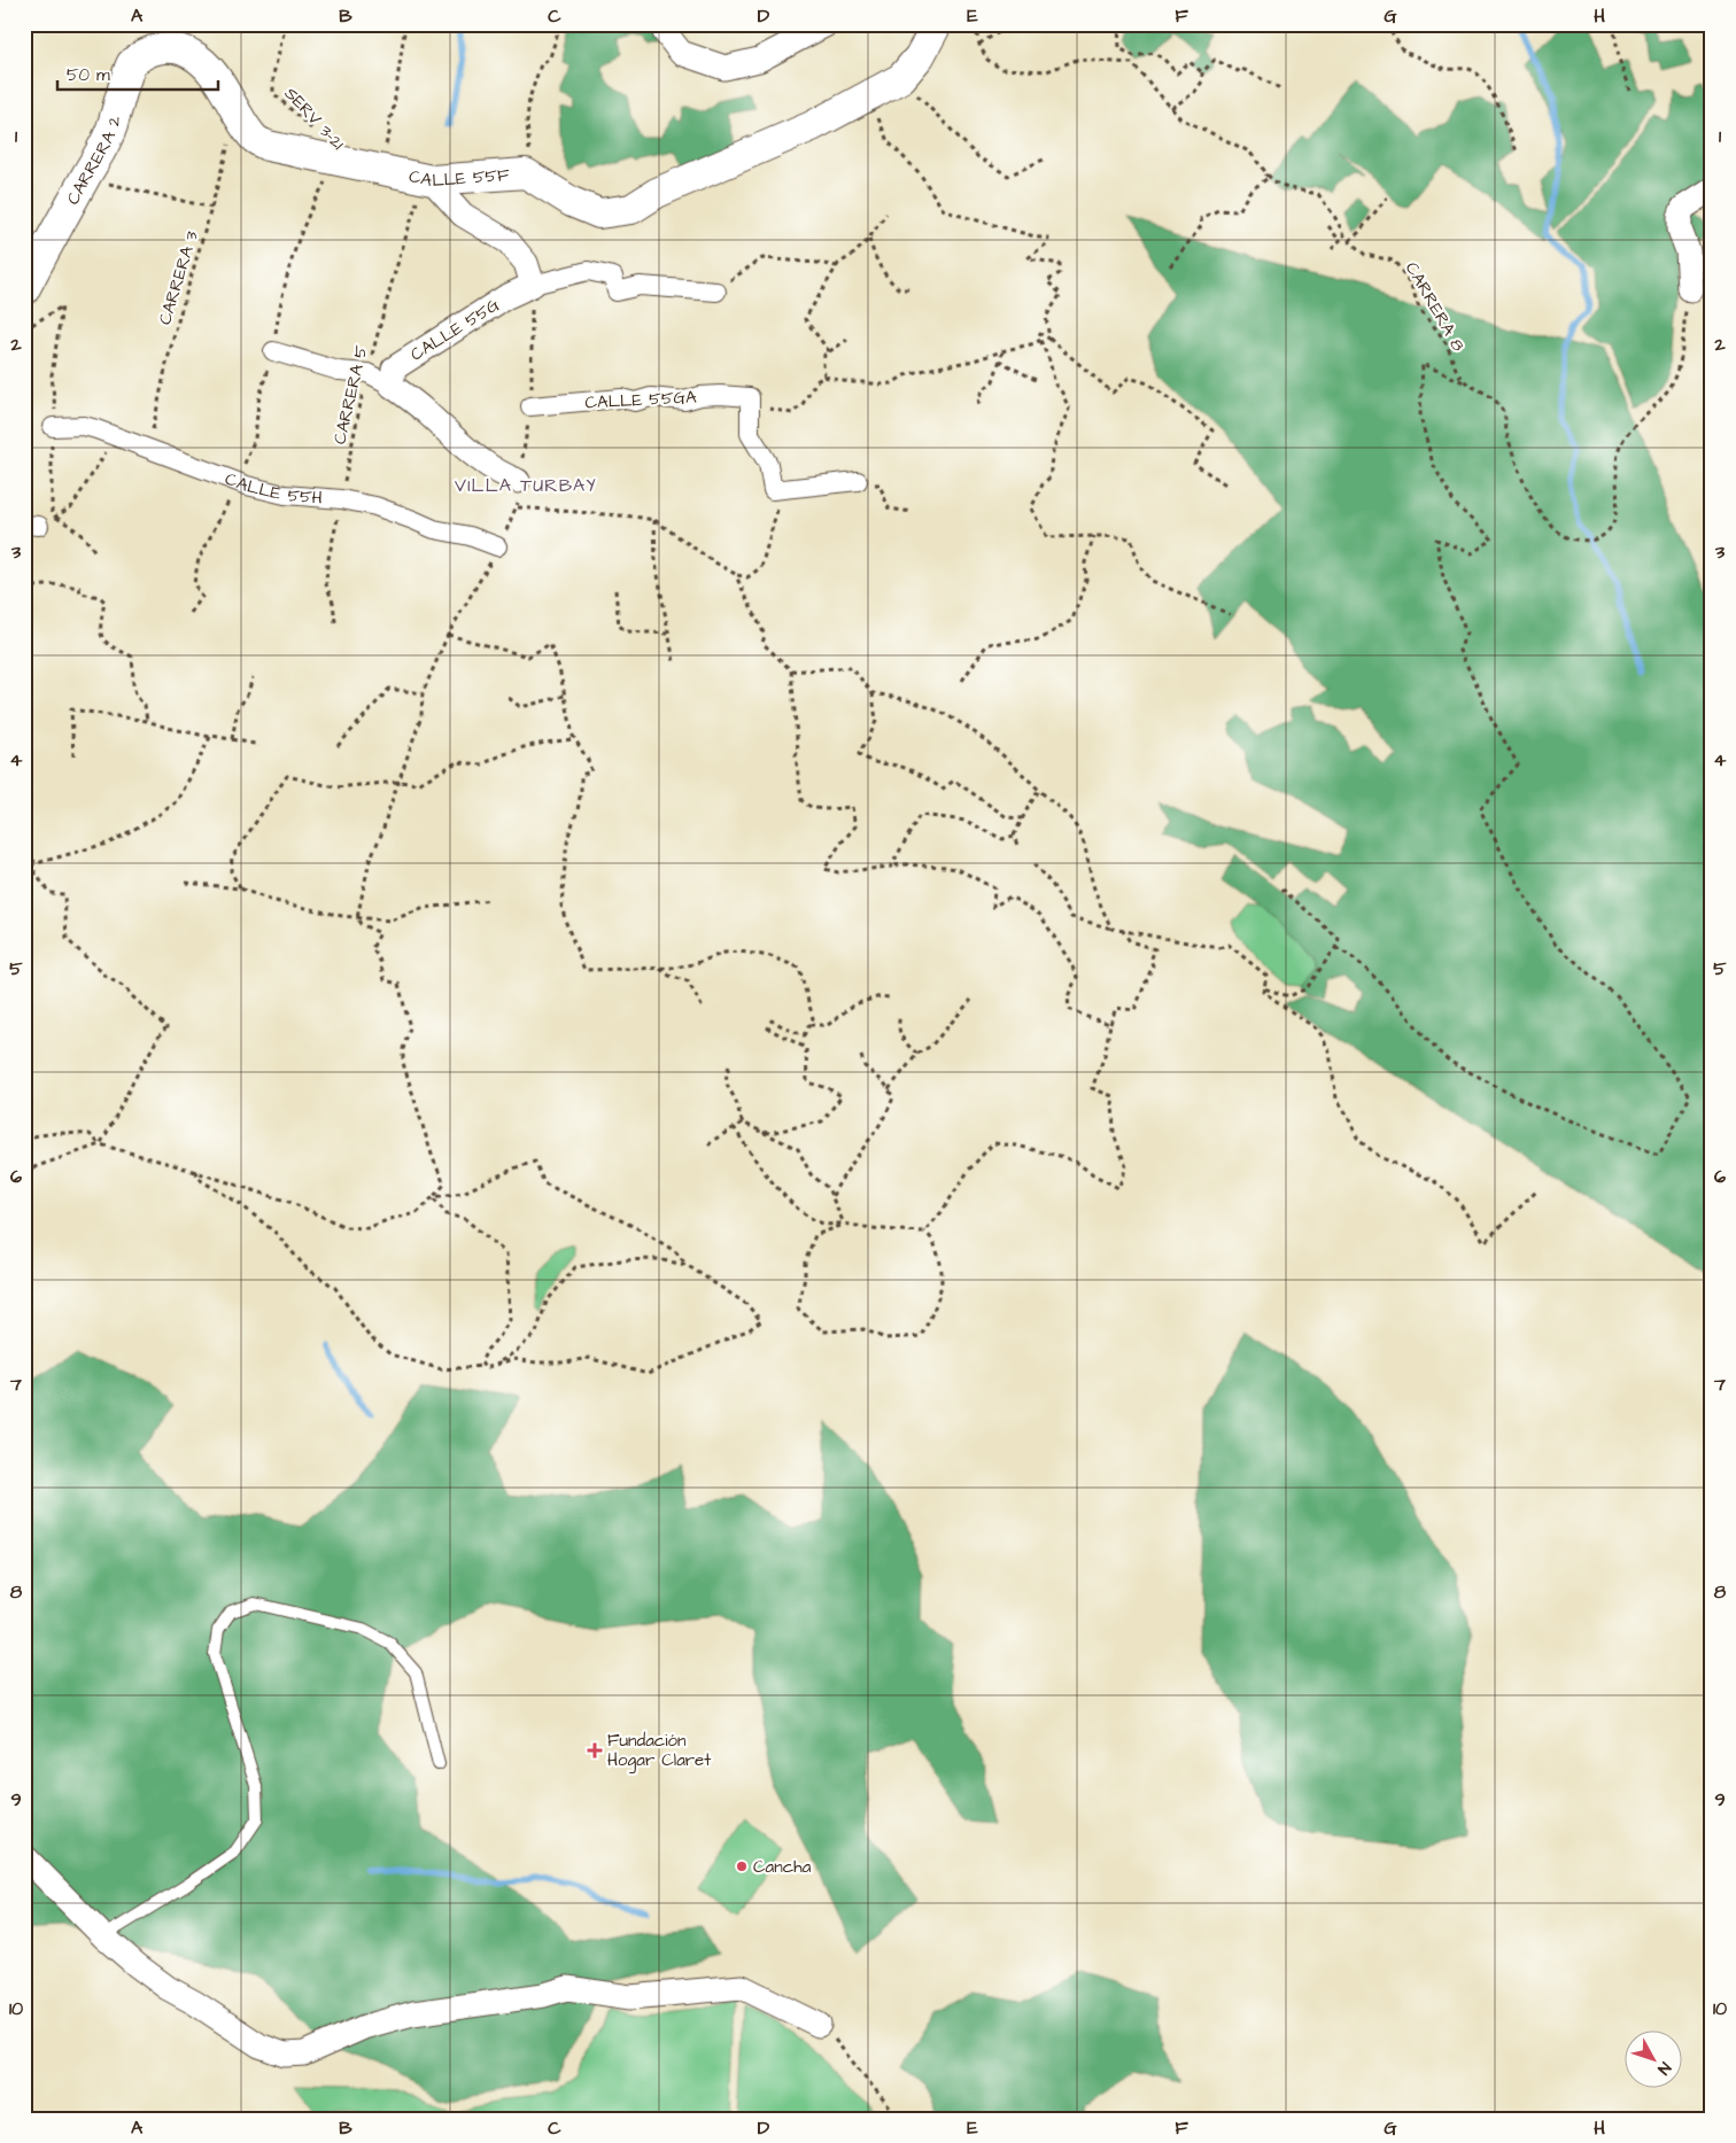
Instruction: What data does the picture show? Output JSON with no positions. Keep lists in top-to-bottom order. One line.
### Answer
{"streets":{"street":["CARRERA 2","CALLE 55F","CALLE 55G","CALLE 55GA","CALLE 55H"],"path":["SERV 3-21","CARRERA 3","CARRERA 8","CARRERA 5"]},"crossings":[["CARRERA 2","CALLE 55F"],["CALLE 55F","CARRERA 3"],["CALLE 55F","CARRERA 5"],["CARRERA 3","CALLE 55H"],["CARRERA 5","CALLE 55H"]],"districts":["VILLA TURBAY"],"places":{"health":["Fundación Hogar Claret"],"other":["Cancha"]},"scale_bar":"50 m","north":"bottom right","grid":{"columns":["A","B","C","D","E","F","G","H"],"rows":["1","2","3","4","5","6","7","8","9","10"]}}
